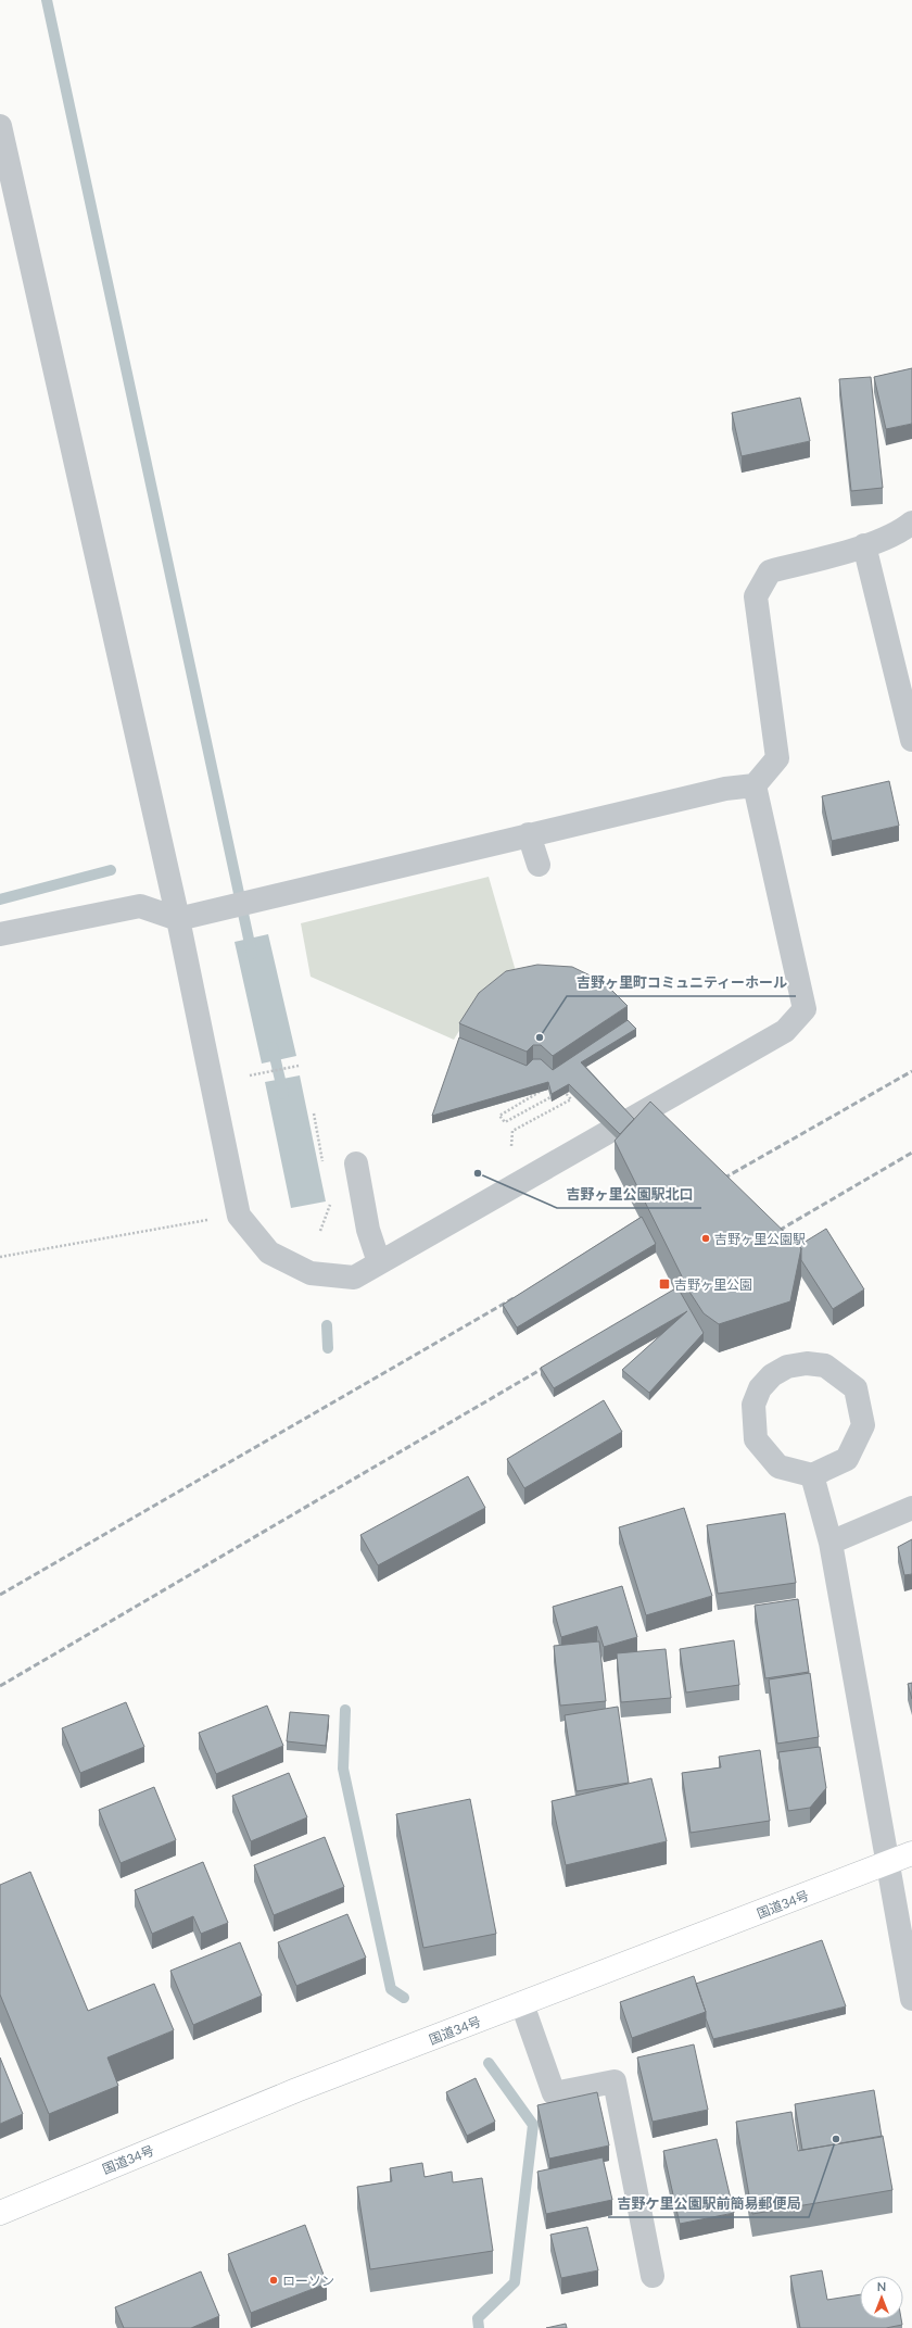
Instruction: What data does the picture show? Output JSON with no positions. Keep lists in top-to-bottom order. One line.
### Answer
{"streets":{"highway":["国道34号"]},"places":{"other":["吉野ヶ里町コミュニティーホール","吉野ヶ里公園駅北口","吉野ヶ里公園駅","吉野ケ里公園駅前簡易郵便局","ローソン"],"transit":["吉野ヶ里公園"]},"north":"top"}
